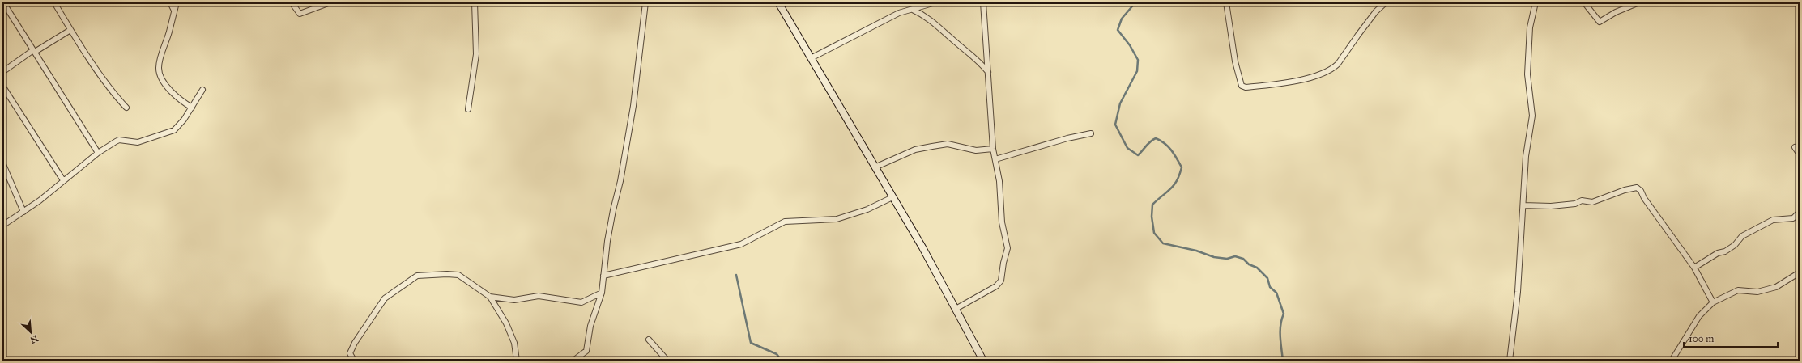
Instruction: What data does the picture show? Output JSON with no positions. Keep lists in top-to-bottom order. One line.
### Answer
{"scale_bar":"100 m","north":"bottom right"}
